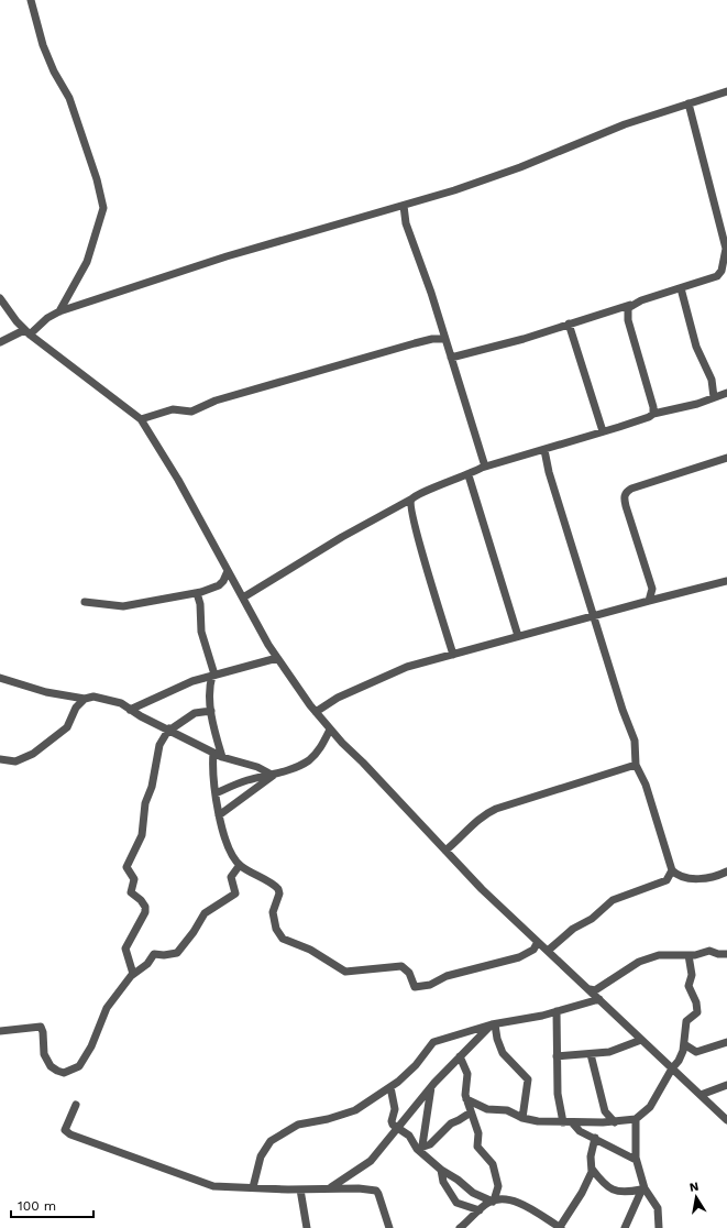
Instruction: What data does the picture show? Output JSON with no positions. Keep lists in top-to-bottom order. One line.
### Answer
{"scale_bar":"100 m","north":"top"}
